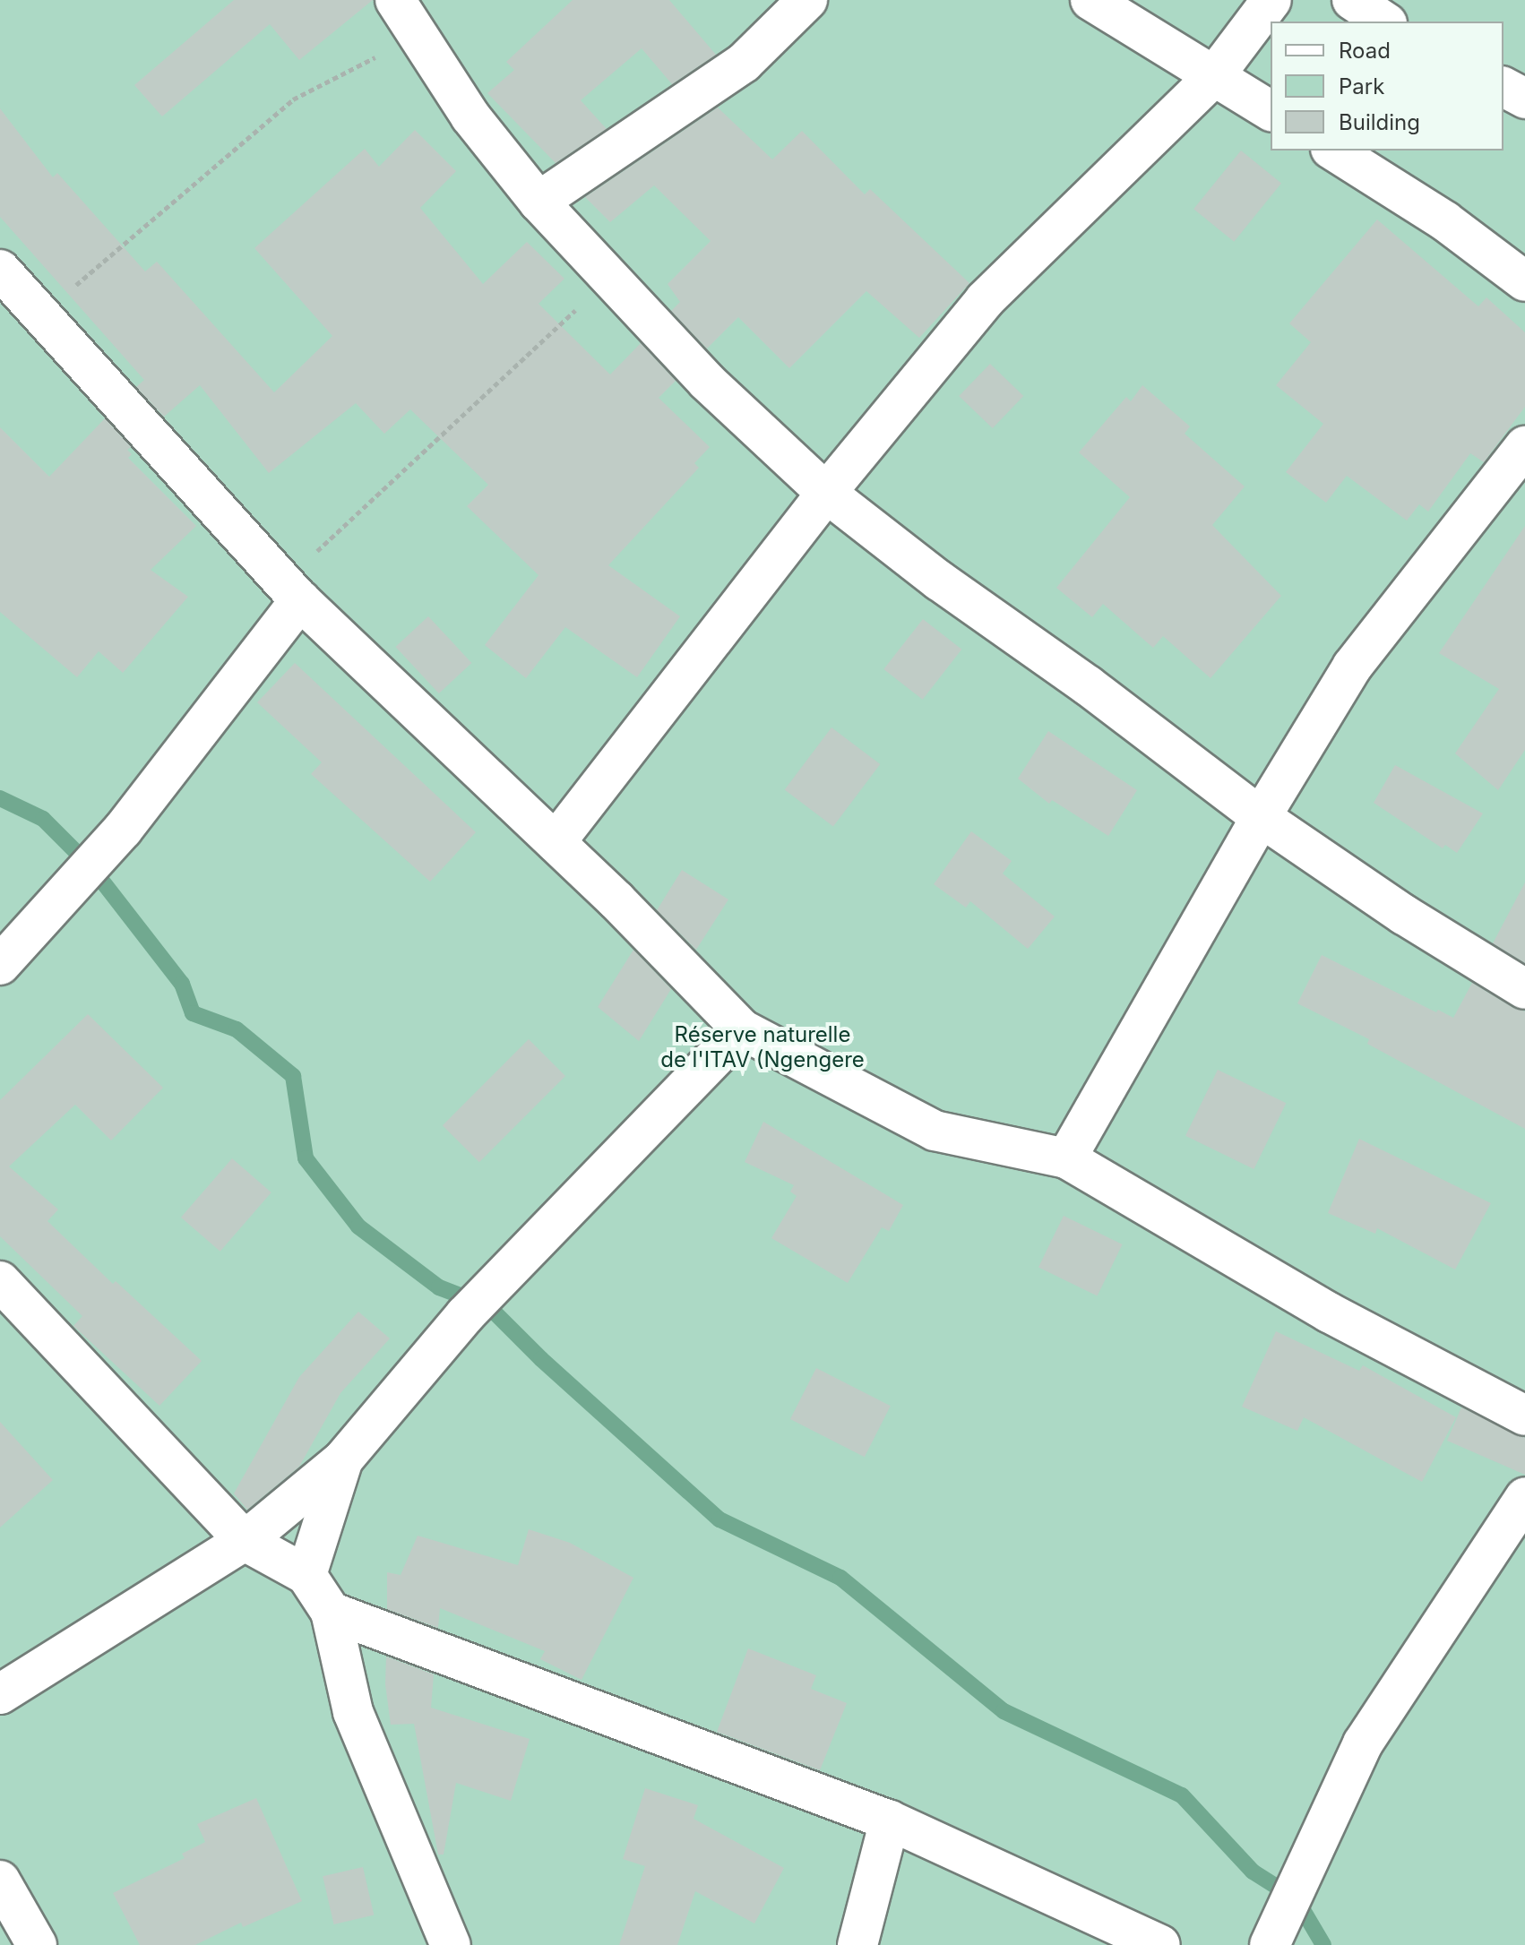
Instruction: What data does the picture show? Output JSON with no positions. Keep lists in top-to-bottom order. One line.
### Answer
{"parks":["Réserve naturelle de l'ITAV (Ngengere"],"legend":["Road","Park","Building"]}
